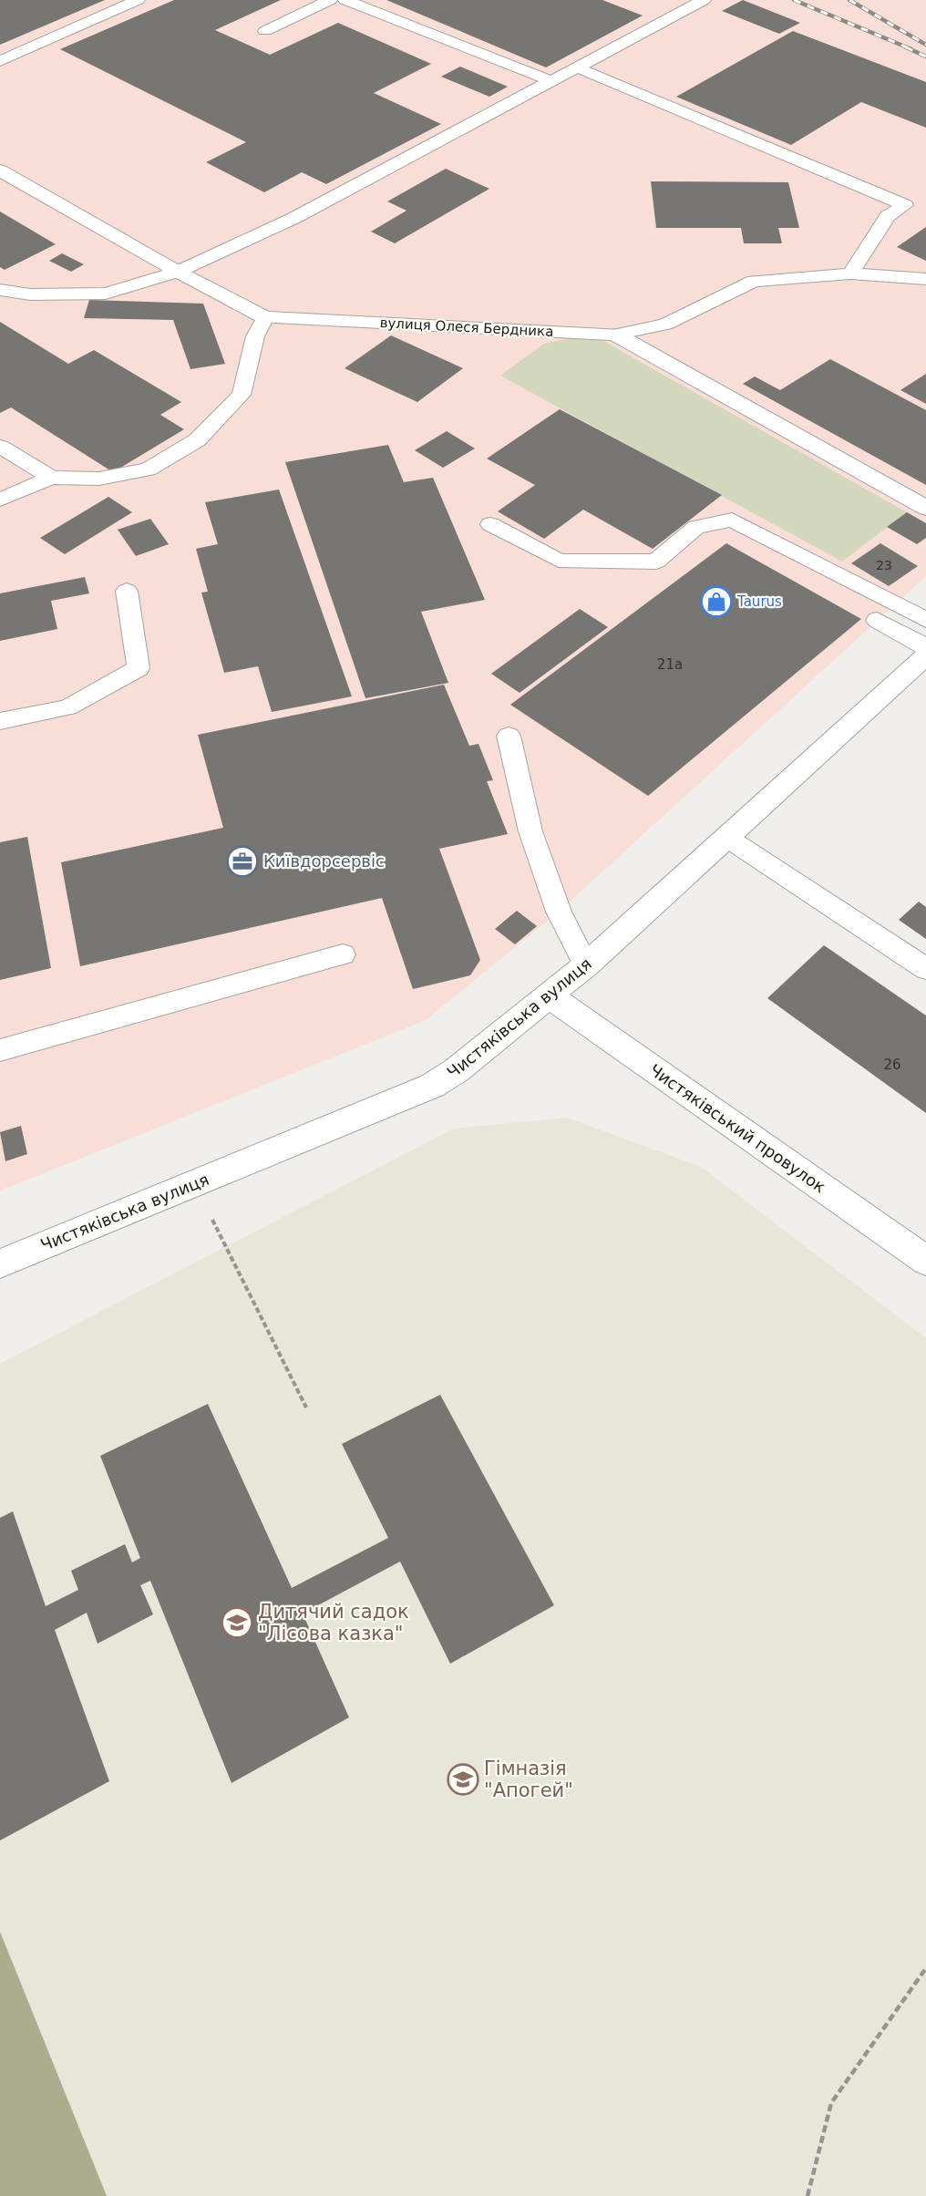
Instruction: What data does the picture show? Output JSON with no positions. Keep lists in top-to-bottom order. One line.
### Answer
{"streets":{"street":["вулиця Олеся Бердника","Чистяківська вулиця","Чистяківський провулок"]},"crossings":[["Чистяківська вулиця","Чистяківський провулок"]],"places":{"shop":["Taurus"],"office":["Київдорсервіс"],"school or university":["Дитячий садок \"Лісова казка\"","Гімназія \"Апогей\""]},"house_numbers":["23","21а","26"]}
